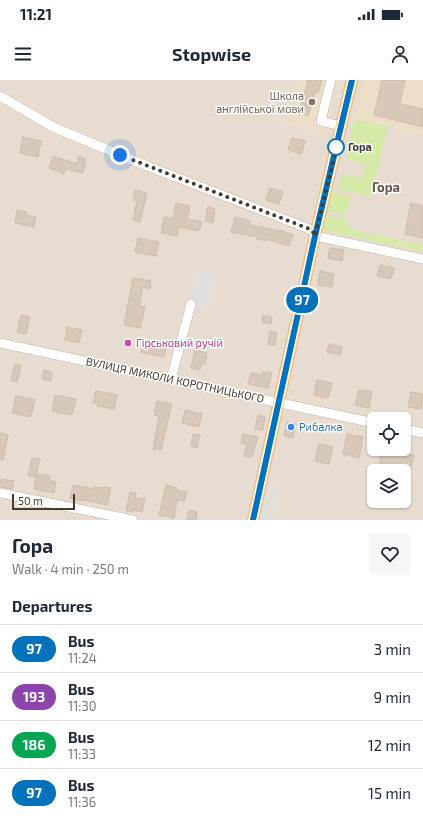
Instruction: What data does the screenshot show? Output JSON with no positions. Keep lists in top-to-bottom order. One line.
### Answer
{"streets":{"street":["ВУЛИЦЯ МИКОЛИ КОРОТНИЦЬКОГО"]},"districts":["Гора"],"places":["Школа англійської мови","Гора","Гірськовий ручій","Рибалка"],"lines":["bus line 97"],"scale_bar":"50 m","page":{"status":"11:21","header":"Stopwise","on_map":"97","scale":"50 m","heading":[["Гора","Walk · 4 min · 250 m"],"Departures"],"list":[{"mark":"97","name":"Bus","note":"11:24","value":"3 min"},{"mark":"193","name":"Bus","note":"11:30","value":"9 min"},{"mark":"186","name":"Bus","note":"11:33","value":"12 min"},{"mark":"97","name":"Bus","note":"11:36","value":"15 min"}]}}
